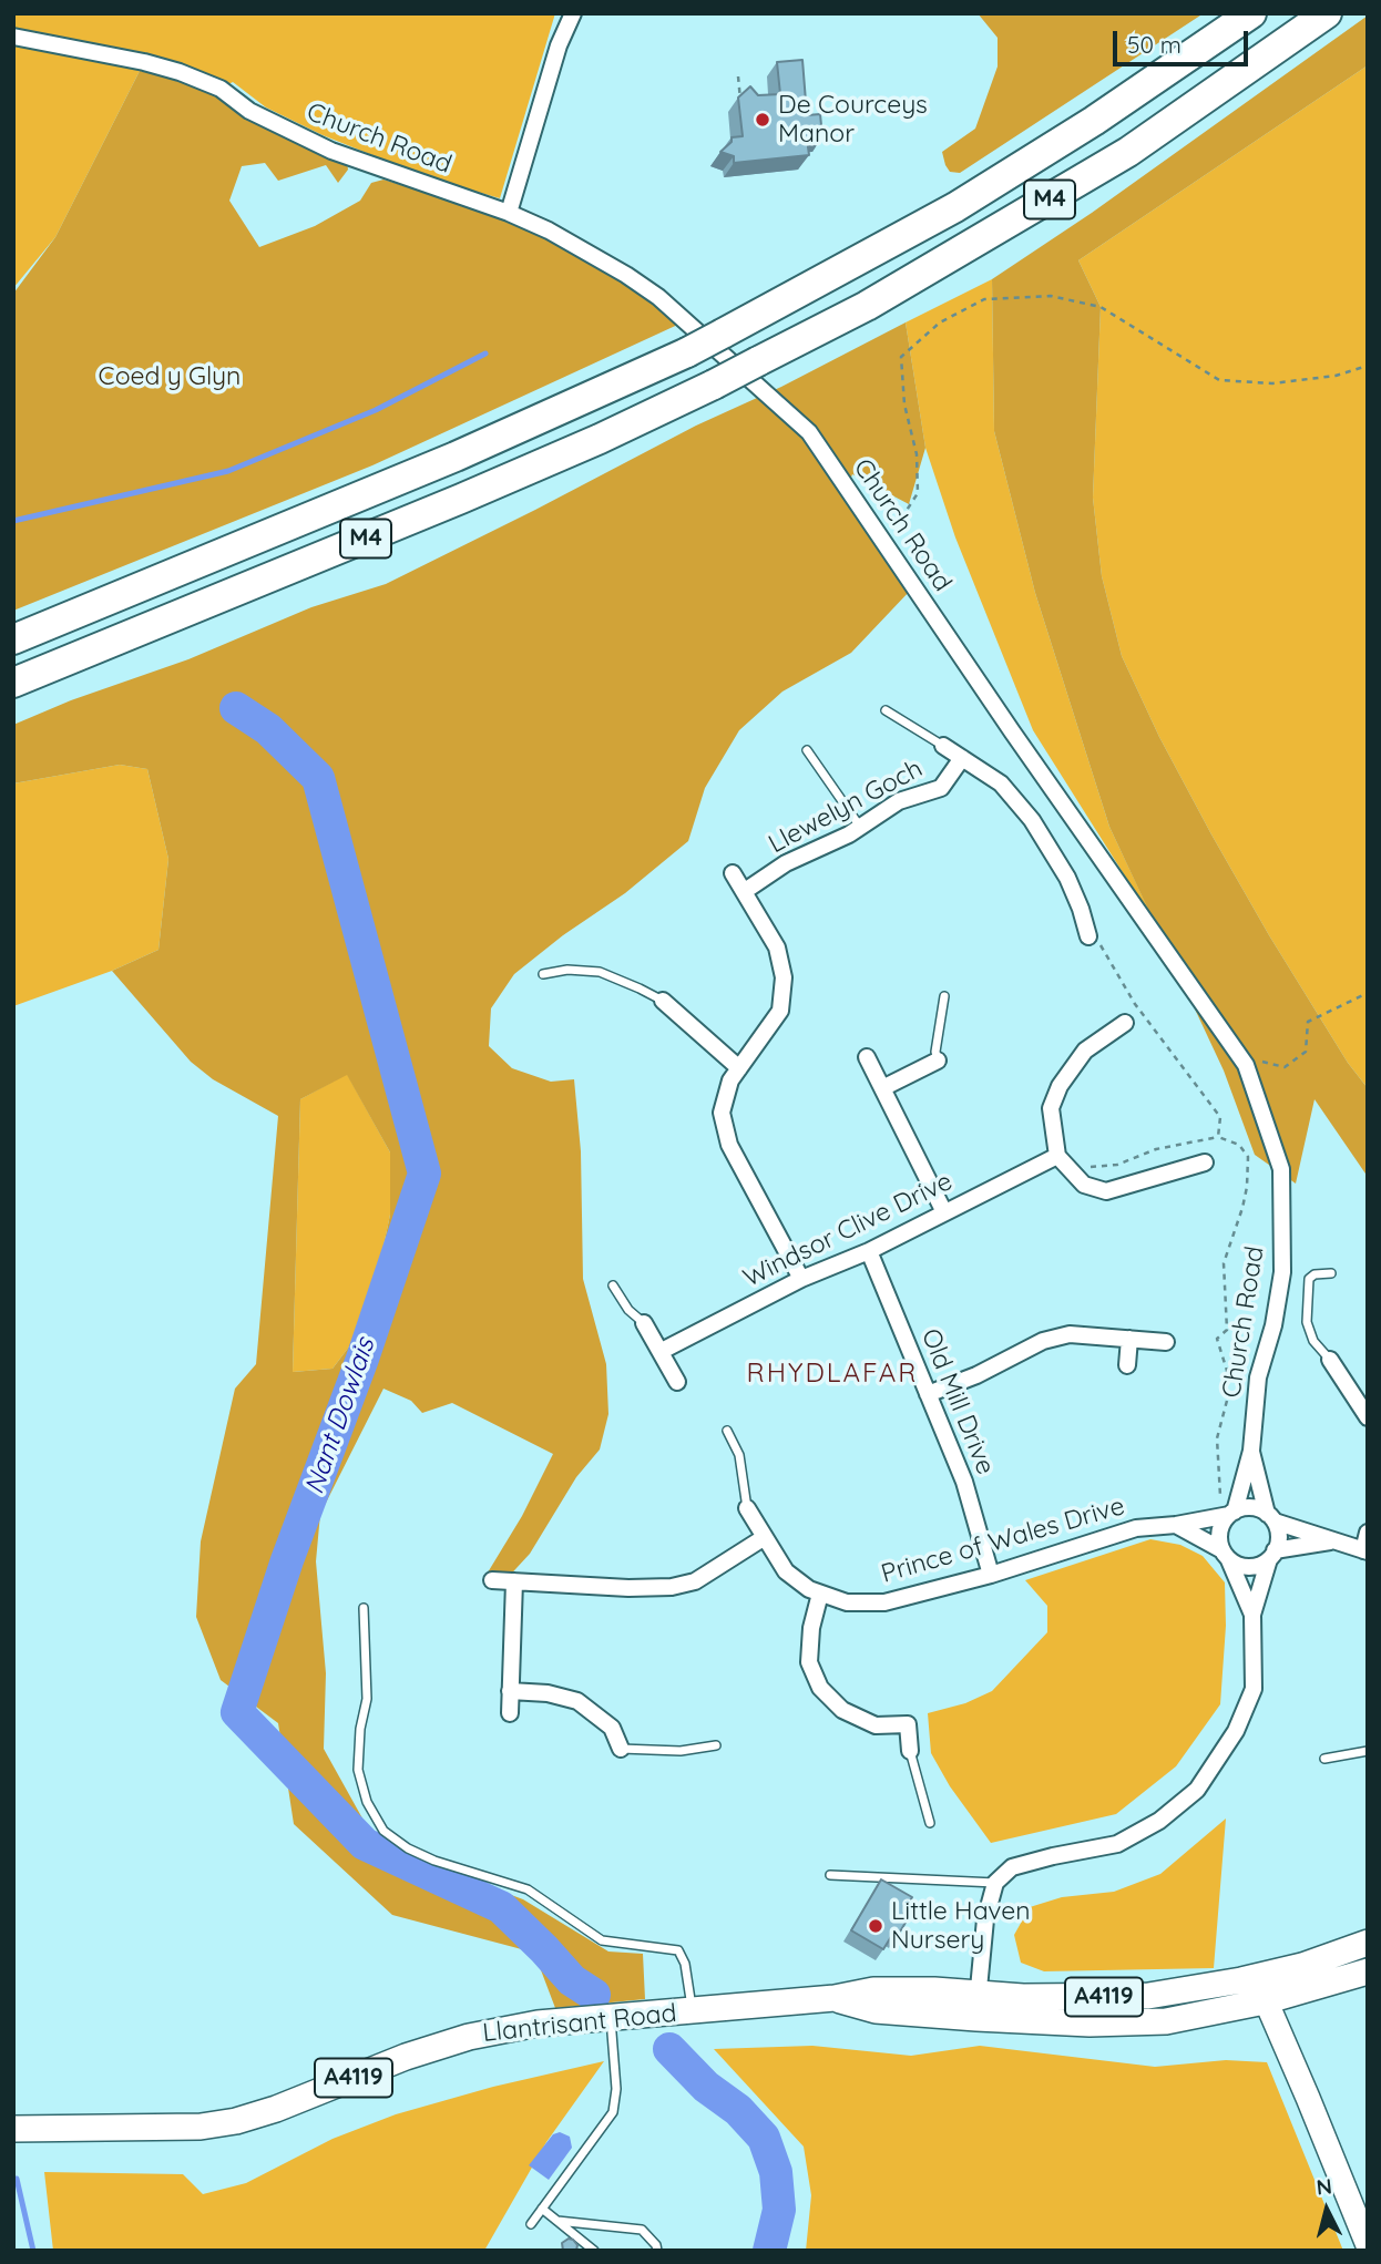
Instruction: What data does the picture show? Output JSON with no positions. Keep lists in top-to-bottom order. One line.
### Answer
{"streets":{"highway":["M4"],"main road":["A4119","Llantrisant Road"],"street":["Church Road","Llewelyn Goch","Windsor Clive Drive","Old Mill Drive","Prince of Wales Drive"]},"crossings":[["Church Road","Prince of Wales Drive"],["Windsor Clive Drive","Old Mill Drive"],["Old Mill Drive","Prince of Wales Drive"]],"districts":["RHYDLAFAR"],"water":["Nant Dowlais"],"parks":["Coed y Glyn"],"places":["De Courceys Manor","Little Haven Nursery"],"scale_bar":"50 m","north":"top"}
